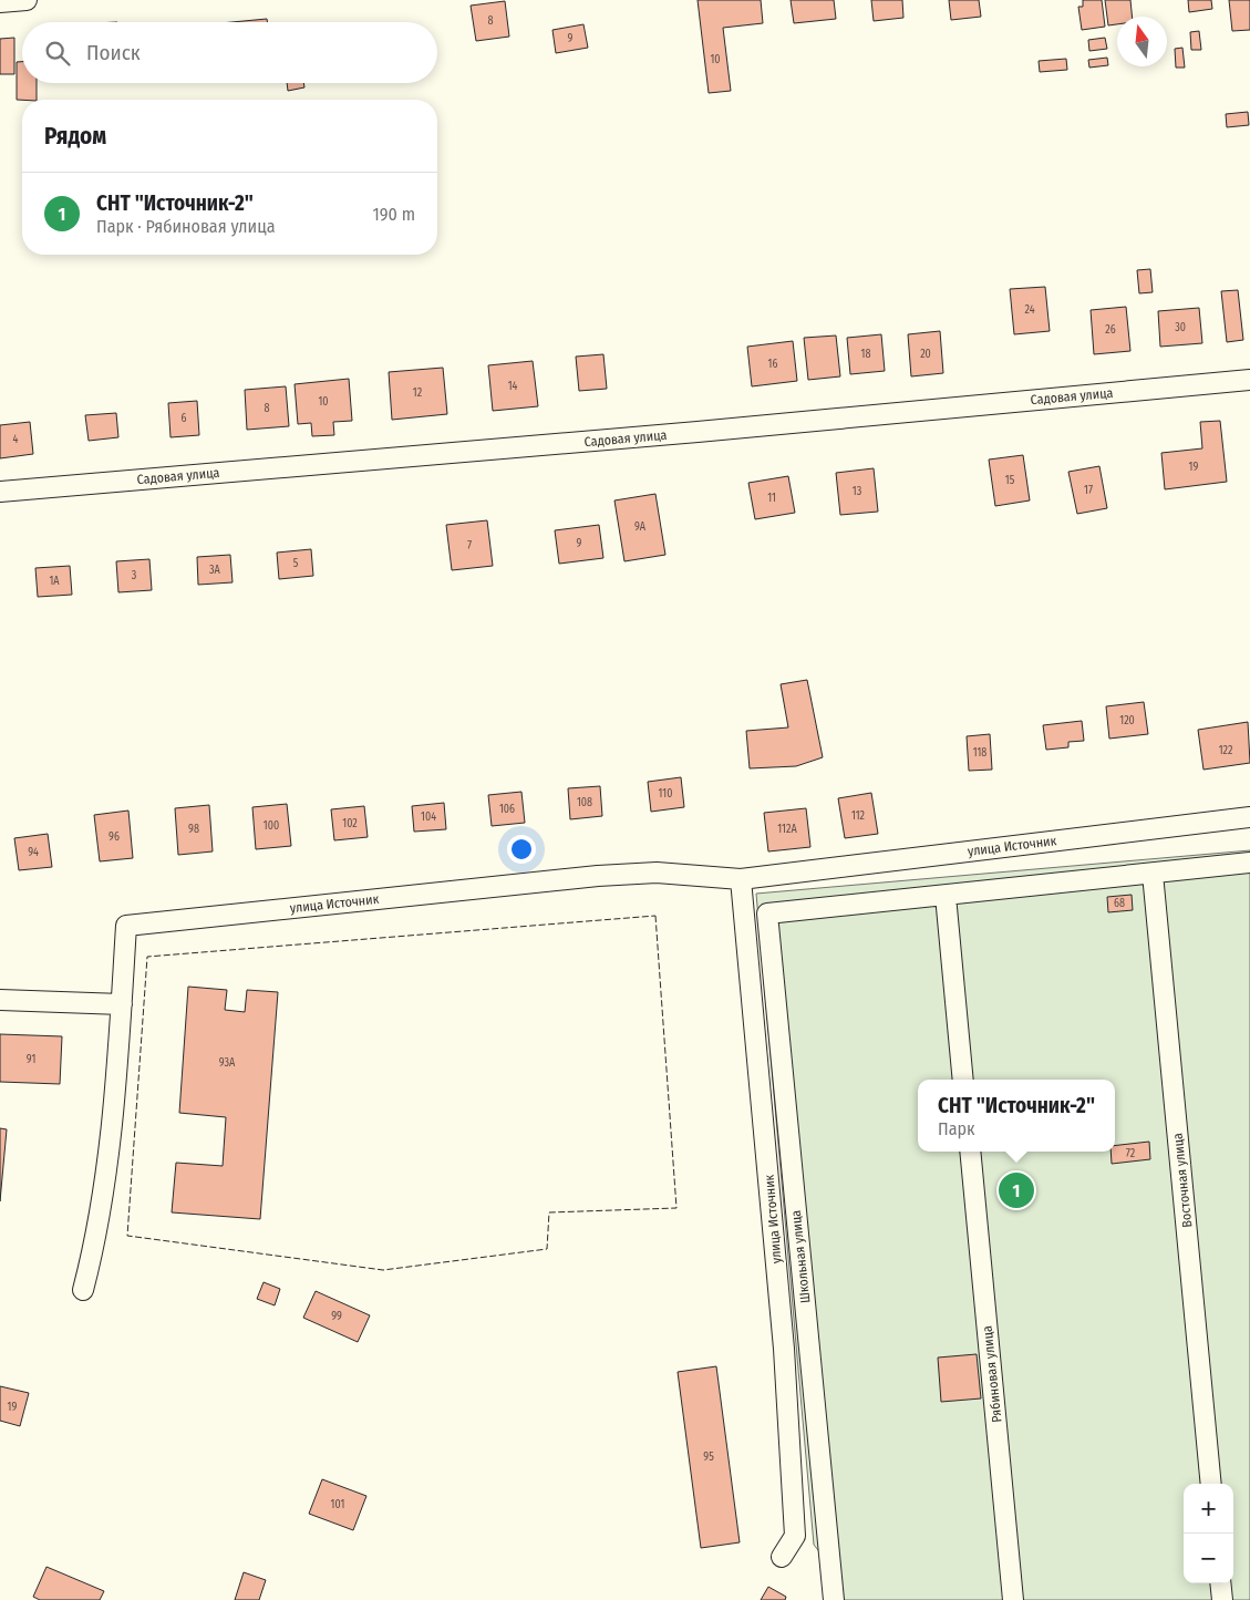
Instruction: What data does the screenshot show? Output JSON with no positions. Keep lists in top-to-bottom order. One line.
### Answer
{"streets":{"street":["Садовая улица","улица Источник","Восточная улица","Школьная улица","Рябиновая улица"]},"house_numbers":["8","9","10","24","30","26","18","20","16","14","12","10","8","6","4","19","15","17","13","11","9А","9","7","5","3А","3","1А","120","122","118","110","108","106","112","104","102","100","98","112А","96","94","68","91","93А","72","99","19","95","101"],"north":"top","page":{"search":"Поиск","heading":"Рядом","list":[{"mark":"1","name":"СНТ \"Источник-2\"","note":"Парк · Рябиновая улица","value":"190 m"}],"popup":["СНТ \"Источник-2\"","Парк"],"pins":"1","map_buttons":["+","−"]}}
